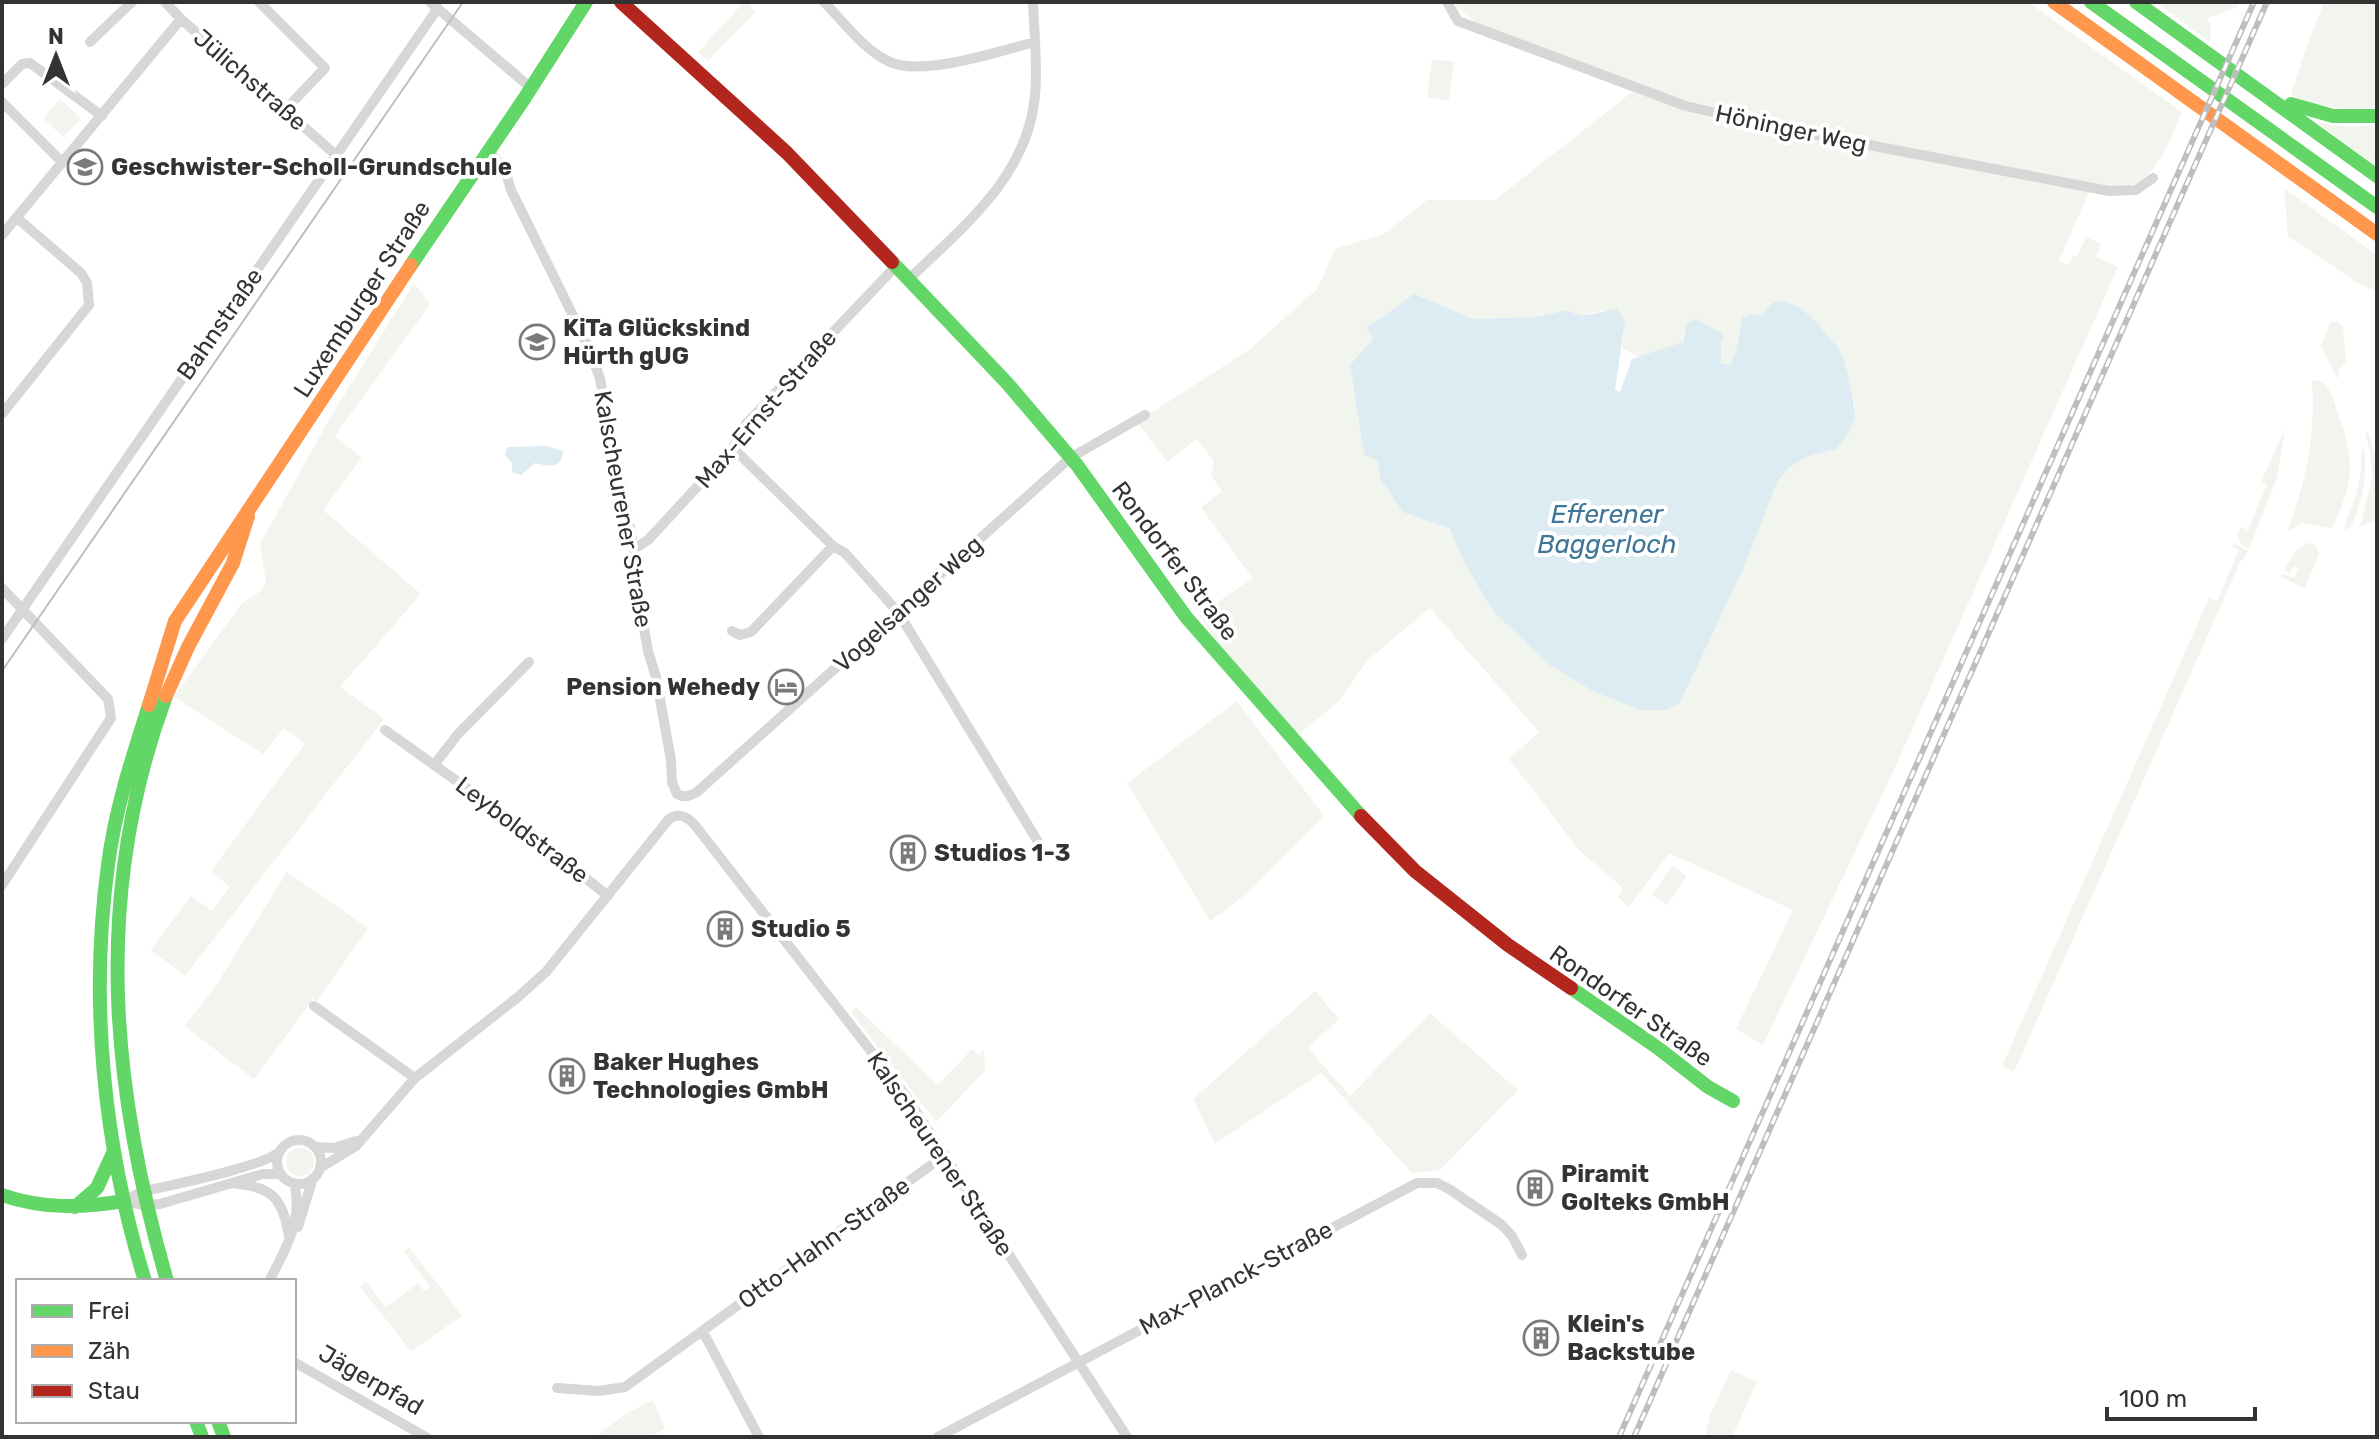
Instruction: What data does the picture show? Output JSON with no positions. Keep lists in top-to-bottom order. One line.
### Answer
{"streets":{"main road":["Luxemburger Straße","Rondorfer Straße"],"street":["Jülichstraße","Höninger Weg","Bahnstraße","Max-Ernst-Straße","Kalscheurener Straße","Vogelsanger Weg","Leyboldstraße","Otto-Hahn-Straße","Max-Planck-Straße","Jägerpfad"]},"crossings":[["Jülichstraße","Bahnstraße"],["Luxemburger Straße","Kalscheurener Straße"],["Max-Ernst-Straße","Kalscheurener Straße"],["Max-Ernst-Straße","Rondorfer Straße"],["Kalscheurener Straße","Vogelsanger Weg"],["Kalscheurener Straße","Leyboldstraße"],["Kalscheurener Straße","Otto-Hahn-Straße"],["Kalscheurener Straße","Max-Planck-Straße"],["Rondorfer Straße","Vogelsanger Weg"]],"water":["Efferener Baggerloch"],"places":{"school or university":["Geschwister-Scholl-Grundschule","KiTa Glückskind Hürth gUG"],"hotel":["Pension Wehedy"],"building":["Studios 1-3","Studio 5","Baker Hughes Technologies GmbH","Piramit Golteks GmbH","Klein's Backstube"]},"legend":["Frei","Zäh","Stau"],"scale_bar":"100 m","north":"top"}
